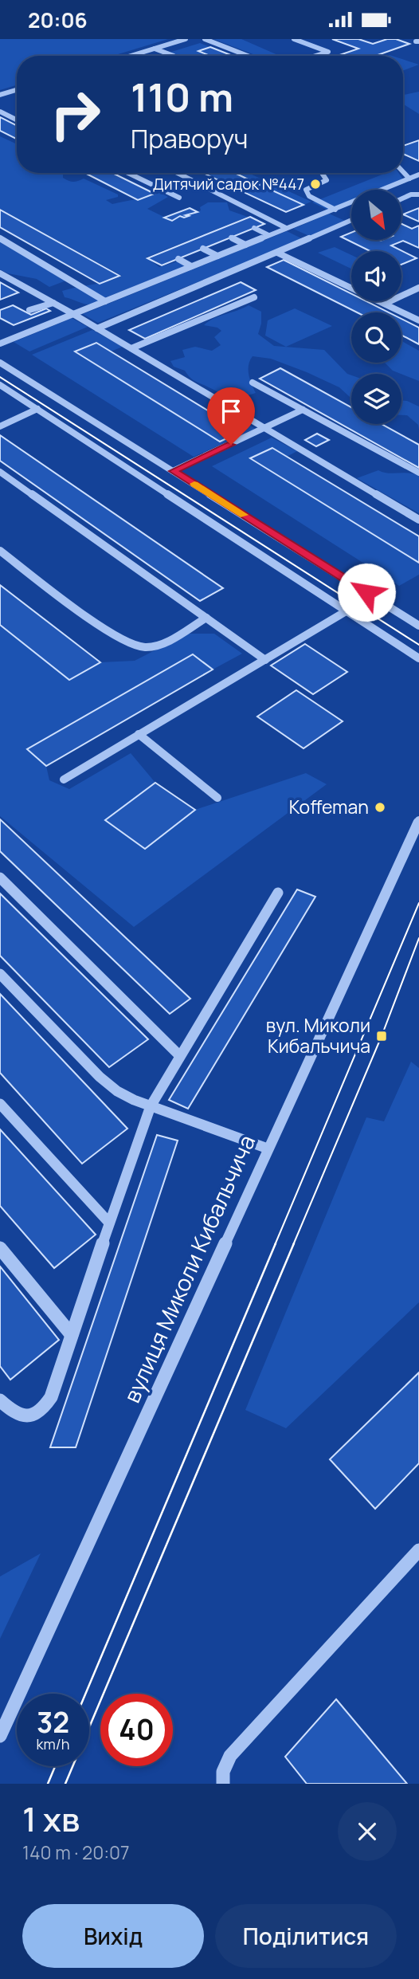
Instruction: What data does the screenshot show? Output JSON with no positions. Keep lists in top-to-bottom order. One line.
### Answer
{"streets":{"street":["вулиця Миколи Кибальчича"]},"places":{"other":["Дитячий садок №447","Koffeman"],"transit":["вул. Миколи Кибальчича"]},"north":"bottom right","page":{"status":"20:06","turn":["110 m","Праворуч"],"speed":"32 km/h","limit":"40","heading":["1 хв","140 m · 20:07"],"buttons":["Вихід","Поділитися"]}}
